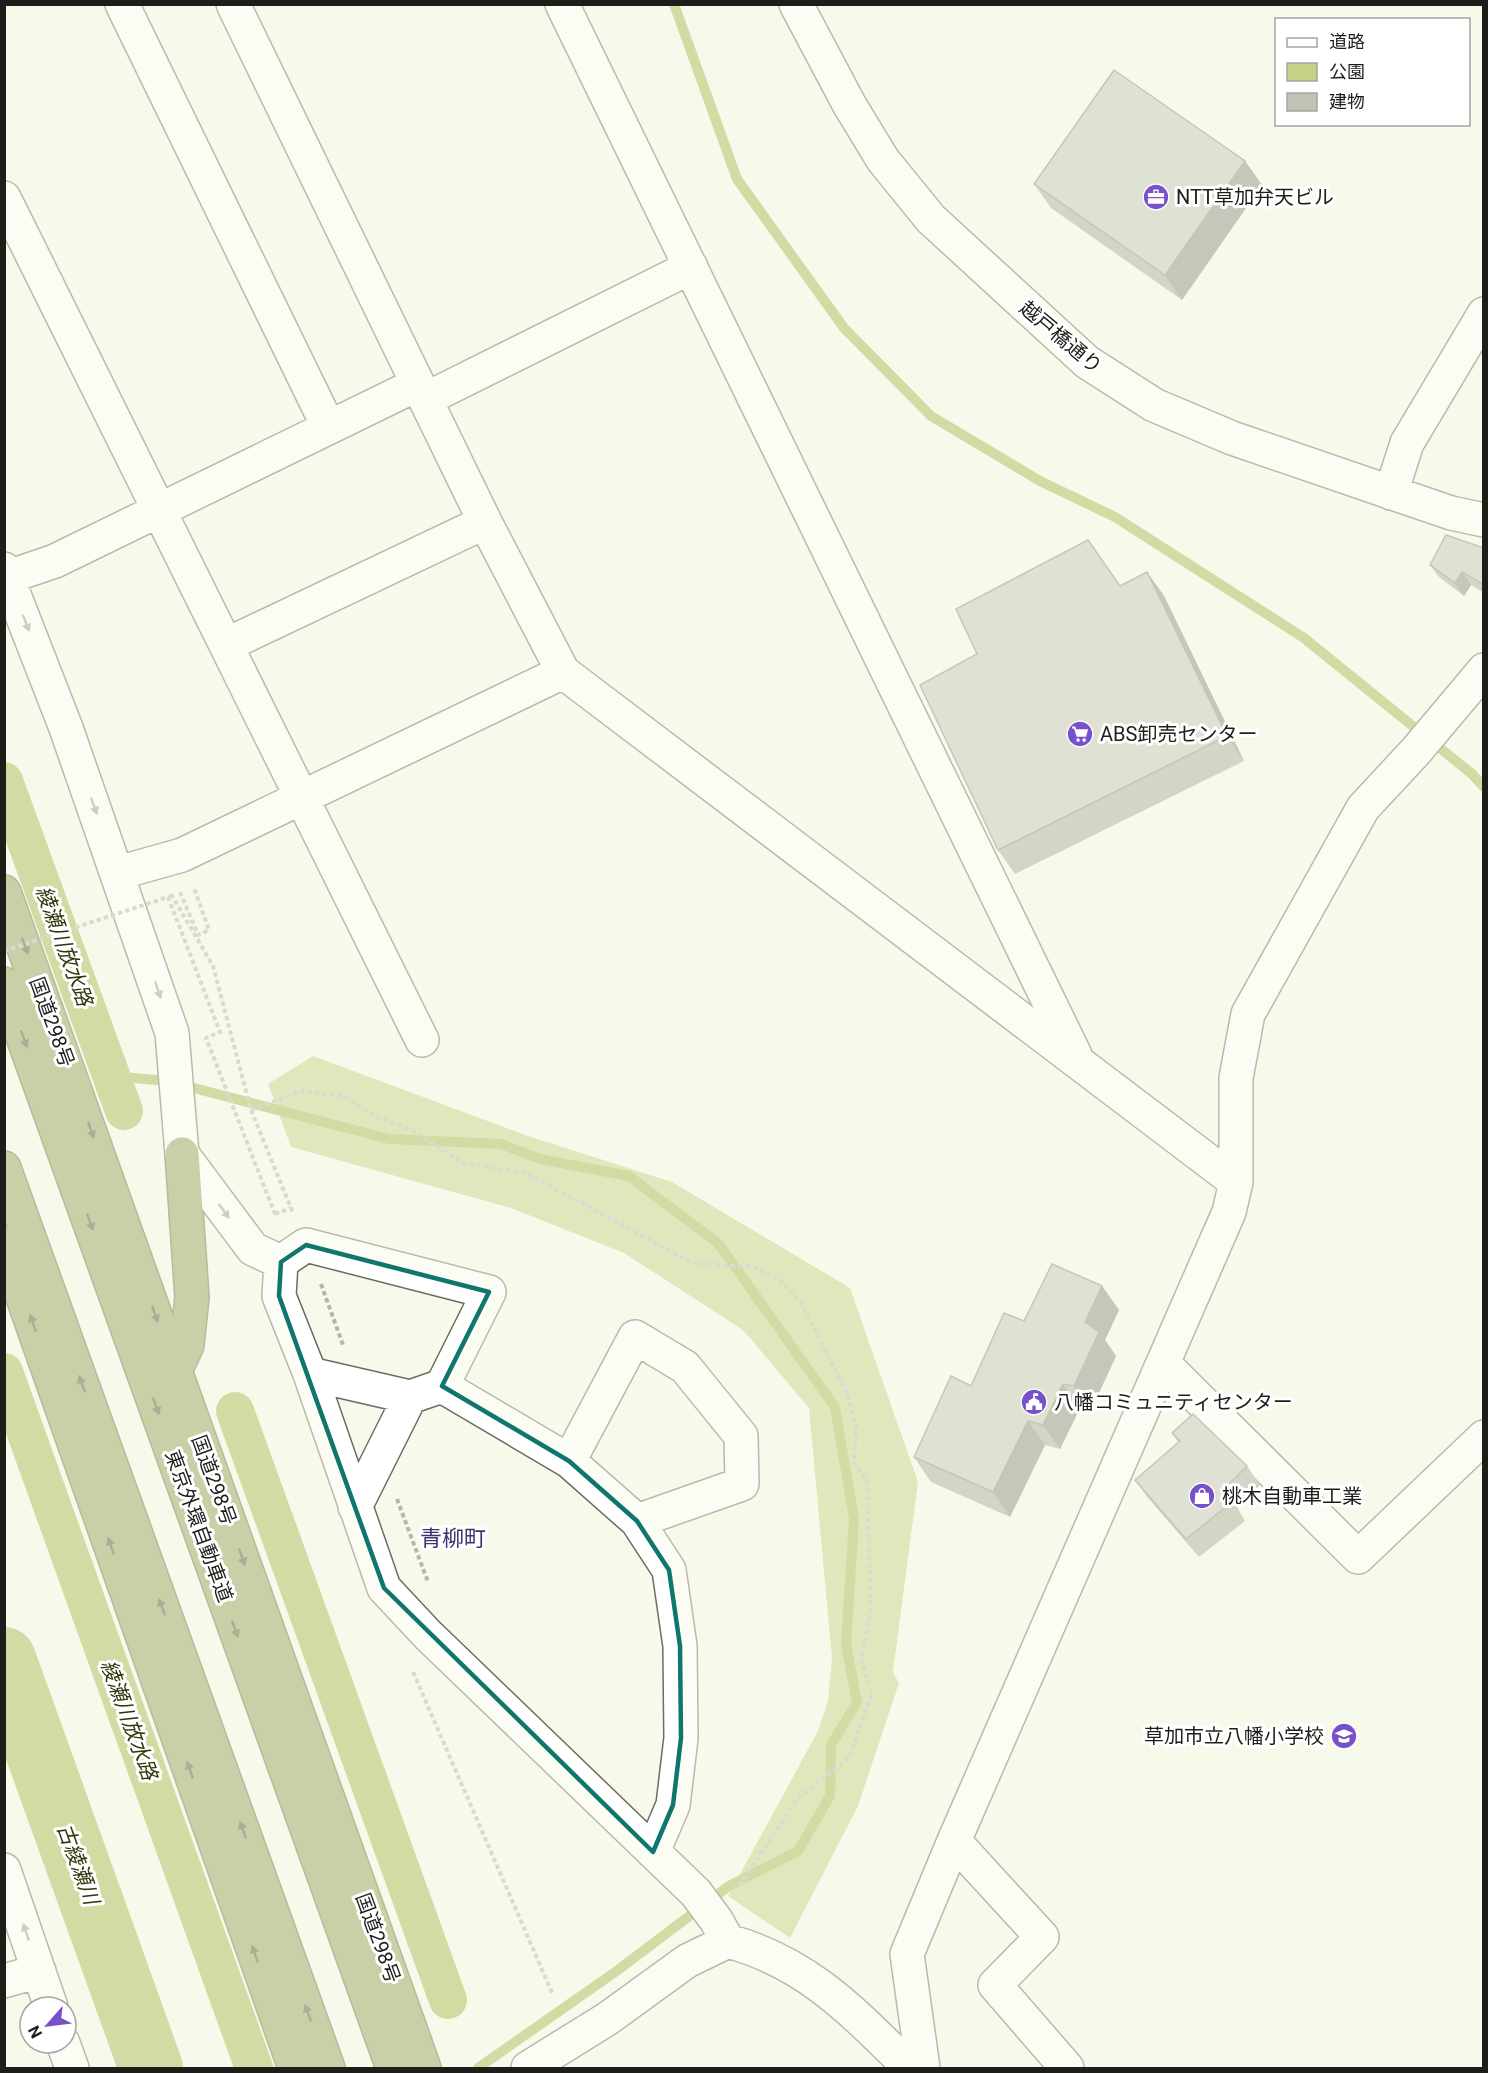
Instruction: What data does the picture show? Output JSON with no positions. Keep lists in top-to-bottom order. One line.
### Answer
{"streets":{"highway":["国道298号","東京外環自動車道"],"street":["越戸橋通り"]},"districts":["青柳町"],"water":["綾瀬川放水路","古綾瀬川"],"places":{"office":["NTT草加弁天ビル"],"supermarket":["ABS卸売センター"],"public building":["八幡コミュニティセンター"],"shop":["桃木自動車工業"],"school or university":["草加市立八幡小学校"]},"legend":["道路","公園","建物"],"north":"bottom left"}
